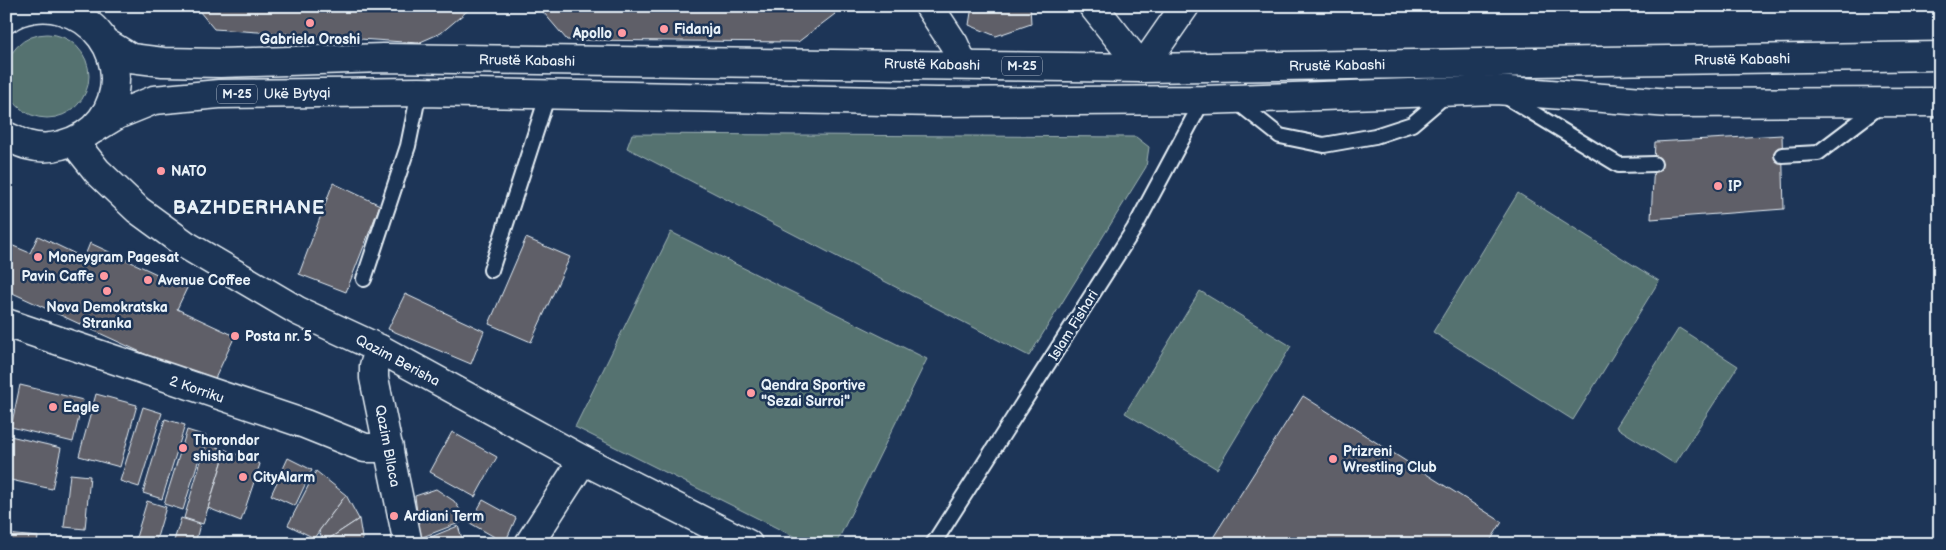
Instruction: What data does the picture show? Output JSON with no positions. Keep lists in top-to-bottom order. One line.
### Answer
{"streets":{"main road":["Rrustë Kabashi","M-25","Ukë Bytyqi","Qazim Berisha","2 Korriku","Qazim Bllaca"],"lane":["Islam Fishari"]},"crossings":[["Rrustë Kabashi","M-25"],["M-25","Ukë Bytyqi"],["M-25","Islam Fishari"],["M-25","Qazim Berisha"],["Ukë Bytyqi","Qazim Berisha"],["Qazim Berisha","Qazim Bllaca"],["2 Korriku","Qazim Bllaca"]],"districts":["BAZHDERHANE"],"places":["Gabriela Oroshi","Fidanja","Apollo","NATO","IP","Moneygram Pagesat","Pavin Caffe","Avenue Coffee","Nova Demokratska Stranka","Posta nr. 5","Qendra Sportive \"Sezai Surroi\"","Eagle","Thorondor shisha bar","Prizreni Wrestling Club","CityAlarm","Ardiani Term"]}
